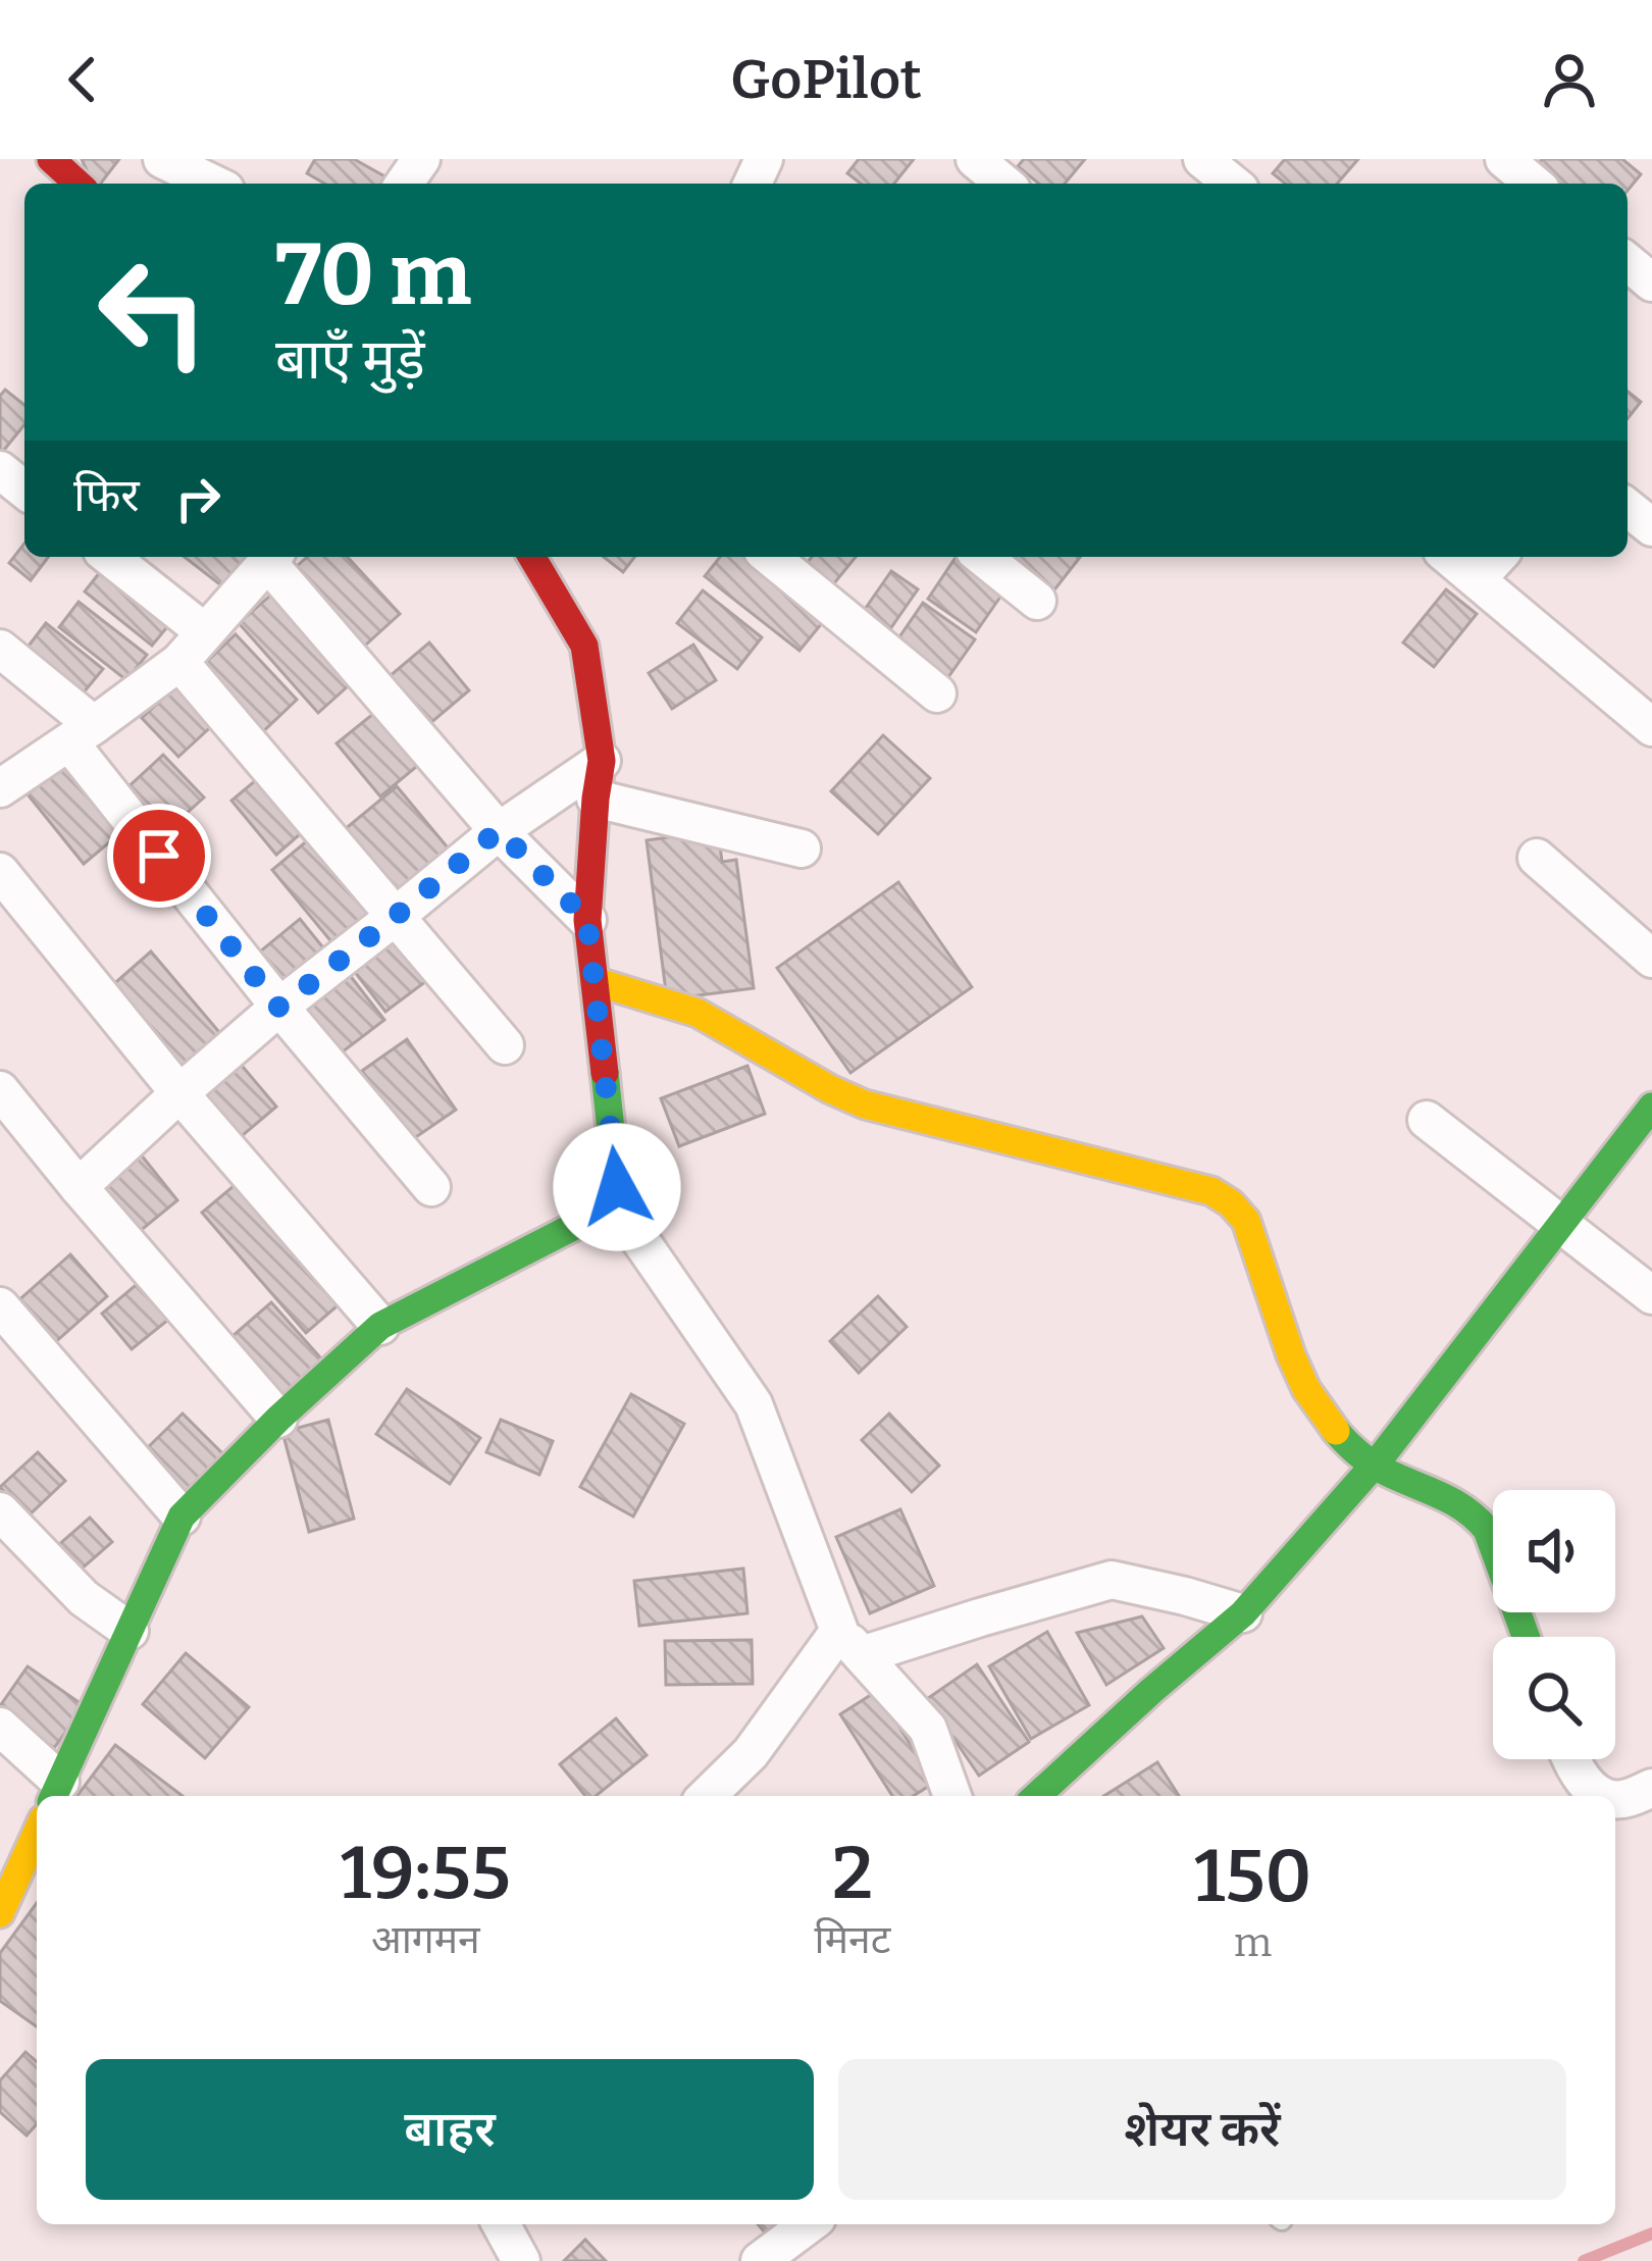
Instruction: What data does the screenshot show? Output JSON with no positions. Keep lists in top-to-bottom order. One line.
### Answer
{"page":{"header":"GoPilot","turn":["70 m","बाएँ मुड़ें"],"then":"फिर","eta":["19:55","आगमन","2","मिनट","150","m"],"buttons":["बाहर","शेयर करें"]}}
